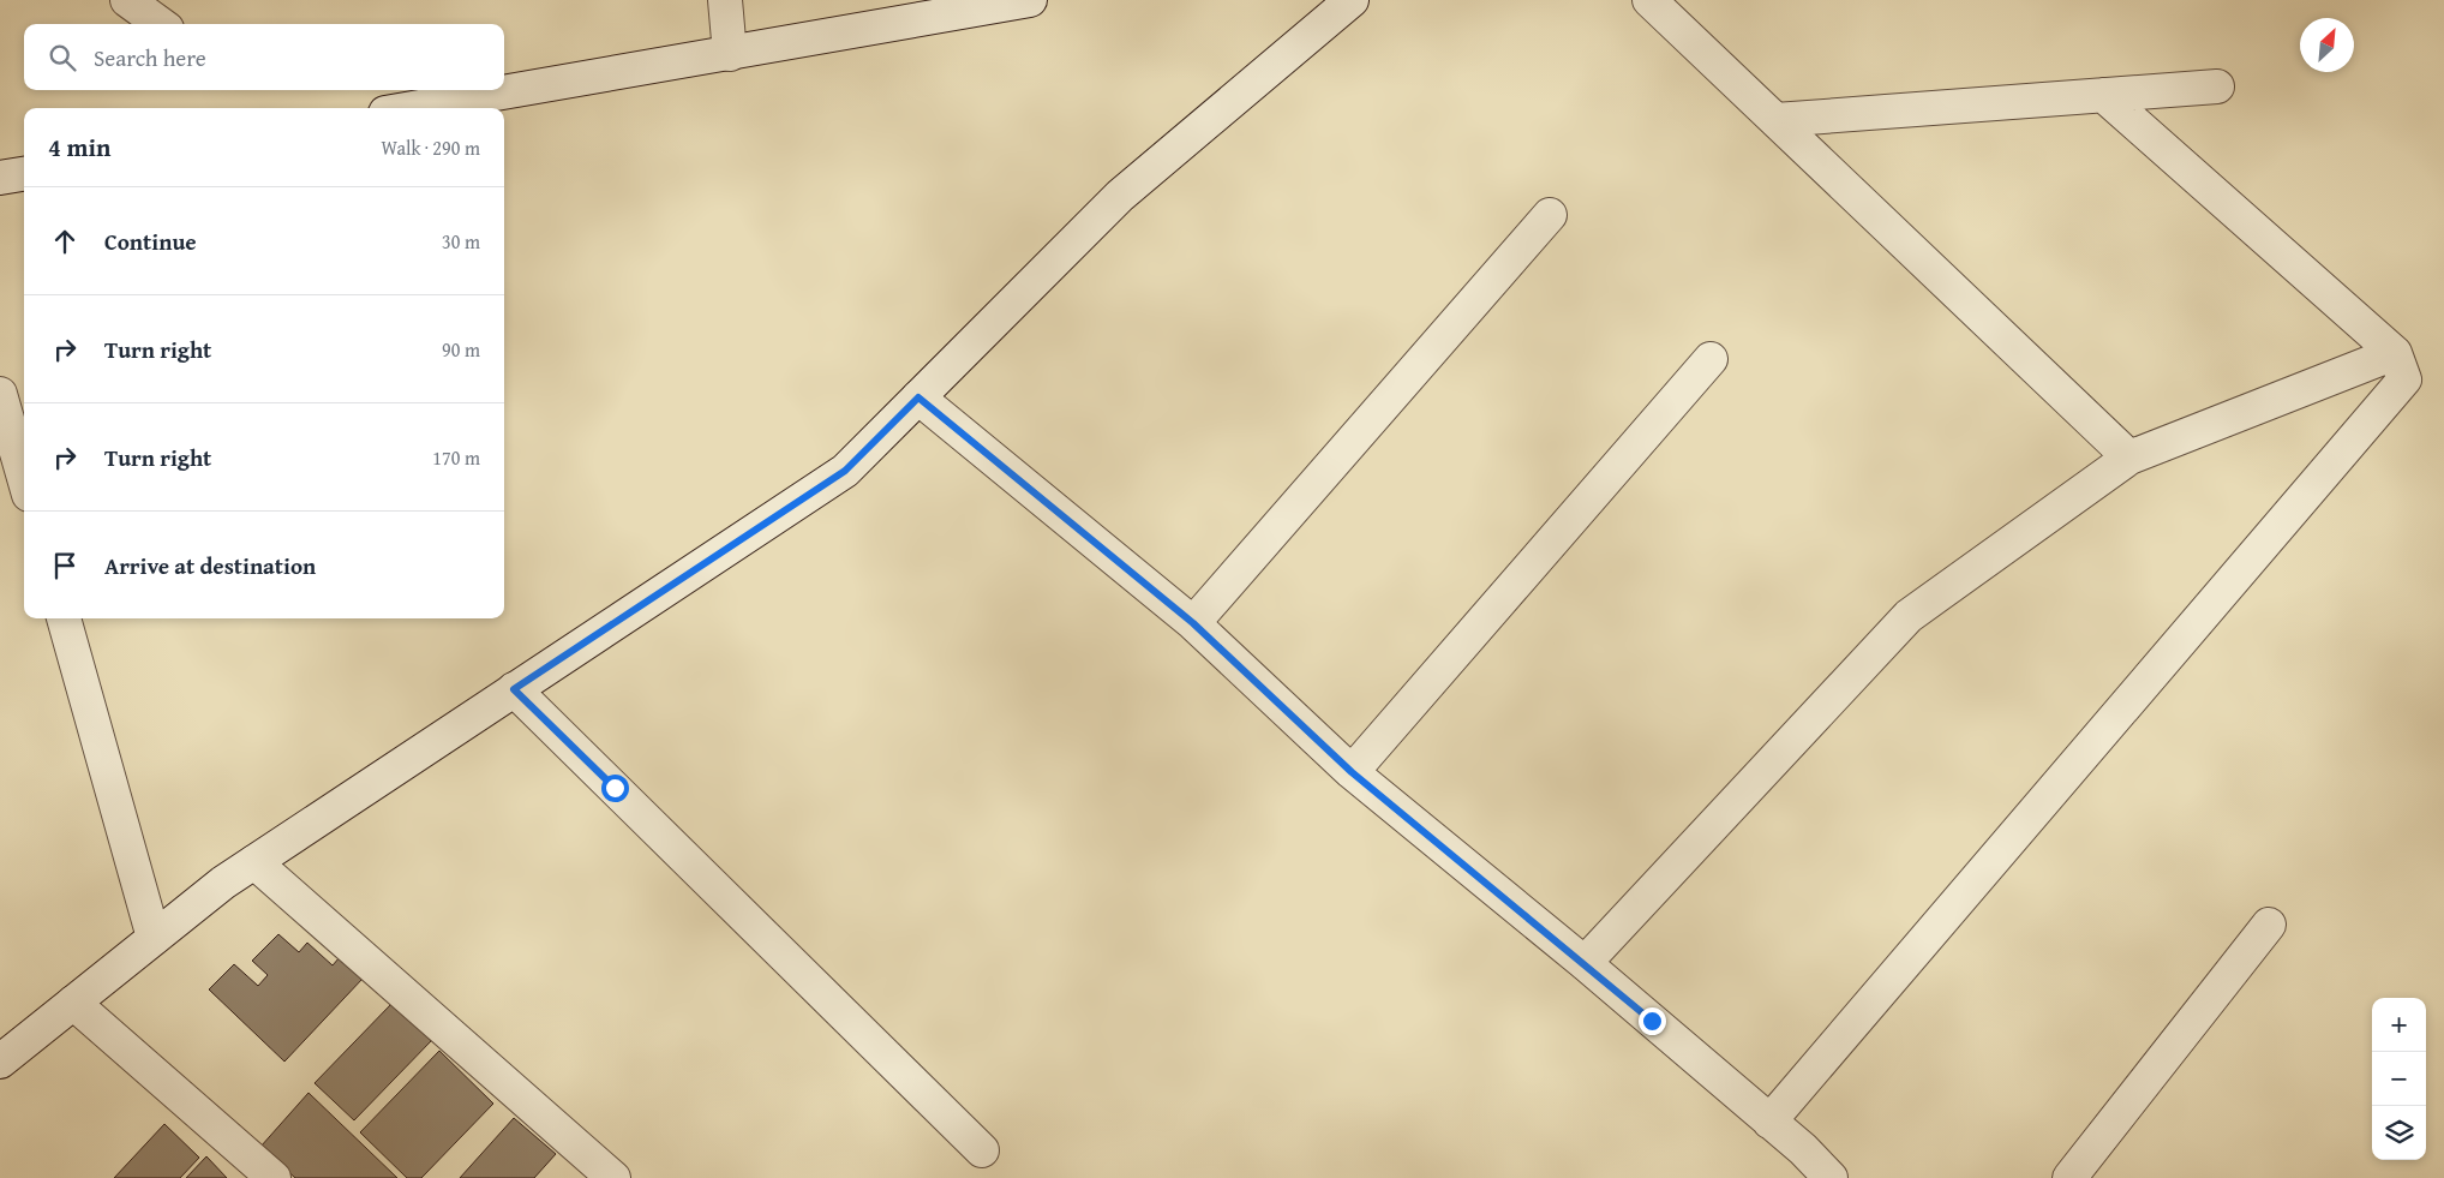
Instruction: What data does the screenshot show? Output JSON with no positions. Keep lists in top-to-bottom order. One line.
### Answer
{"north":"top right","page":{"search":"Search here","heading":["4 min","Walk · 290 m"],"list":[["Continue","30 m"],["Turn right","90 m"],["Turn right","170 m"],"Arrive at destination"],"map_buttons":["+","−"]}}
